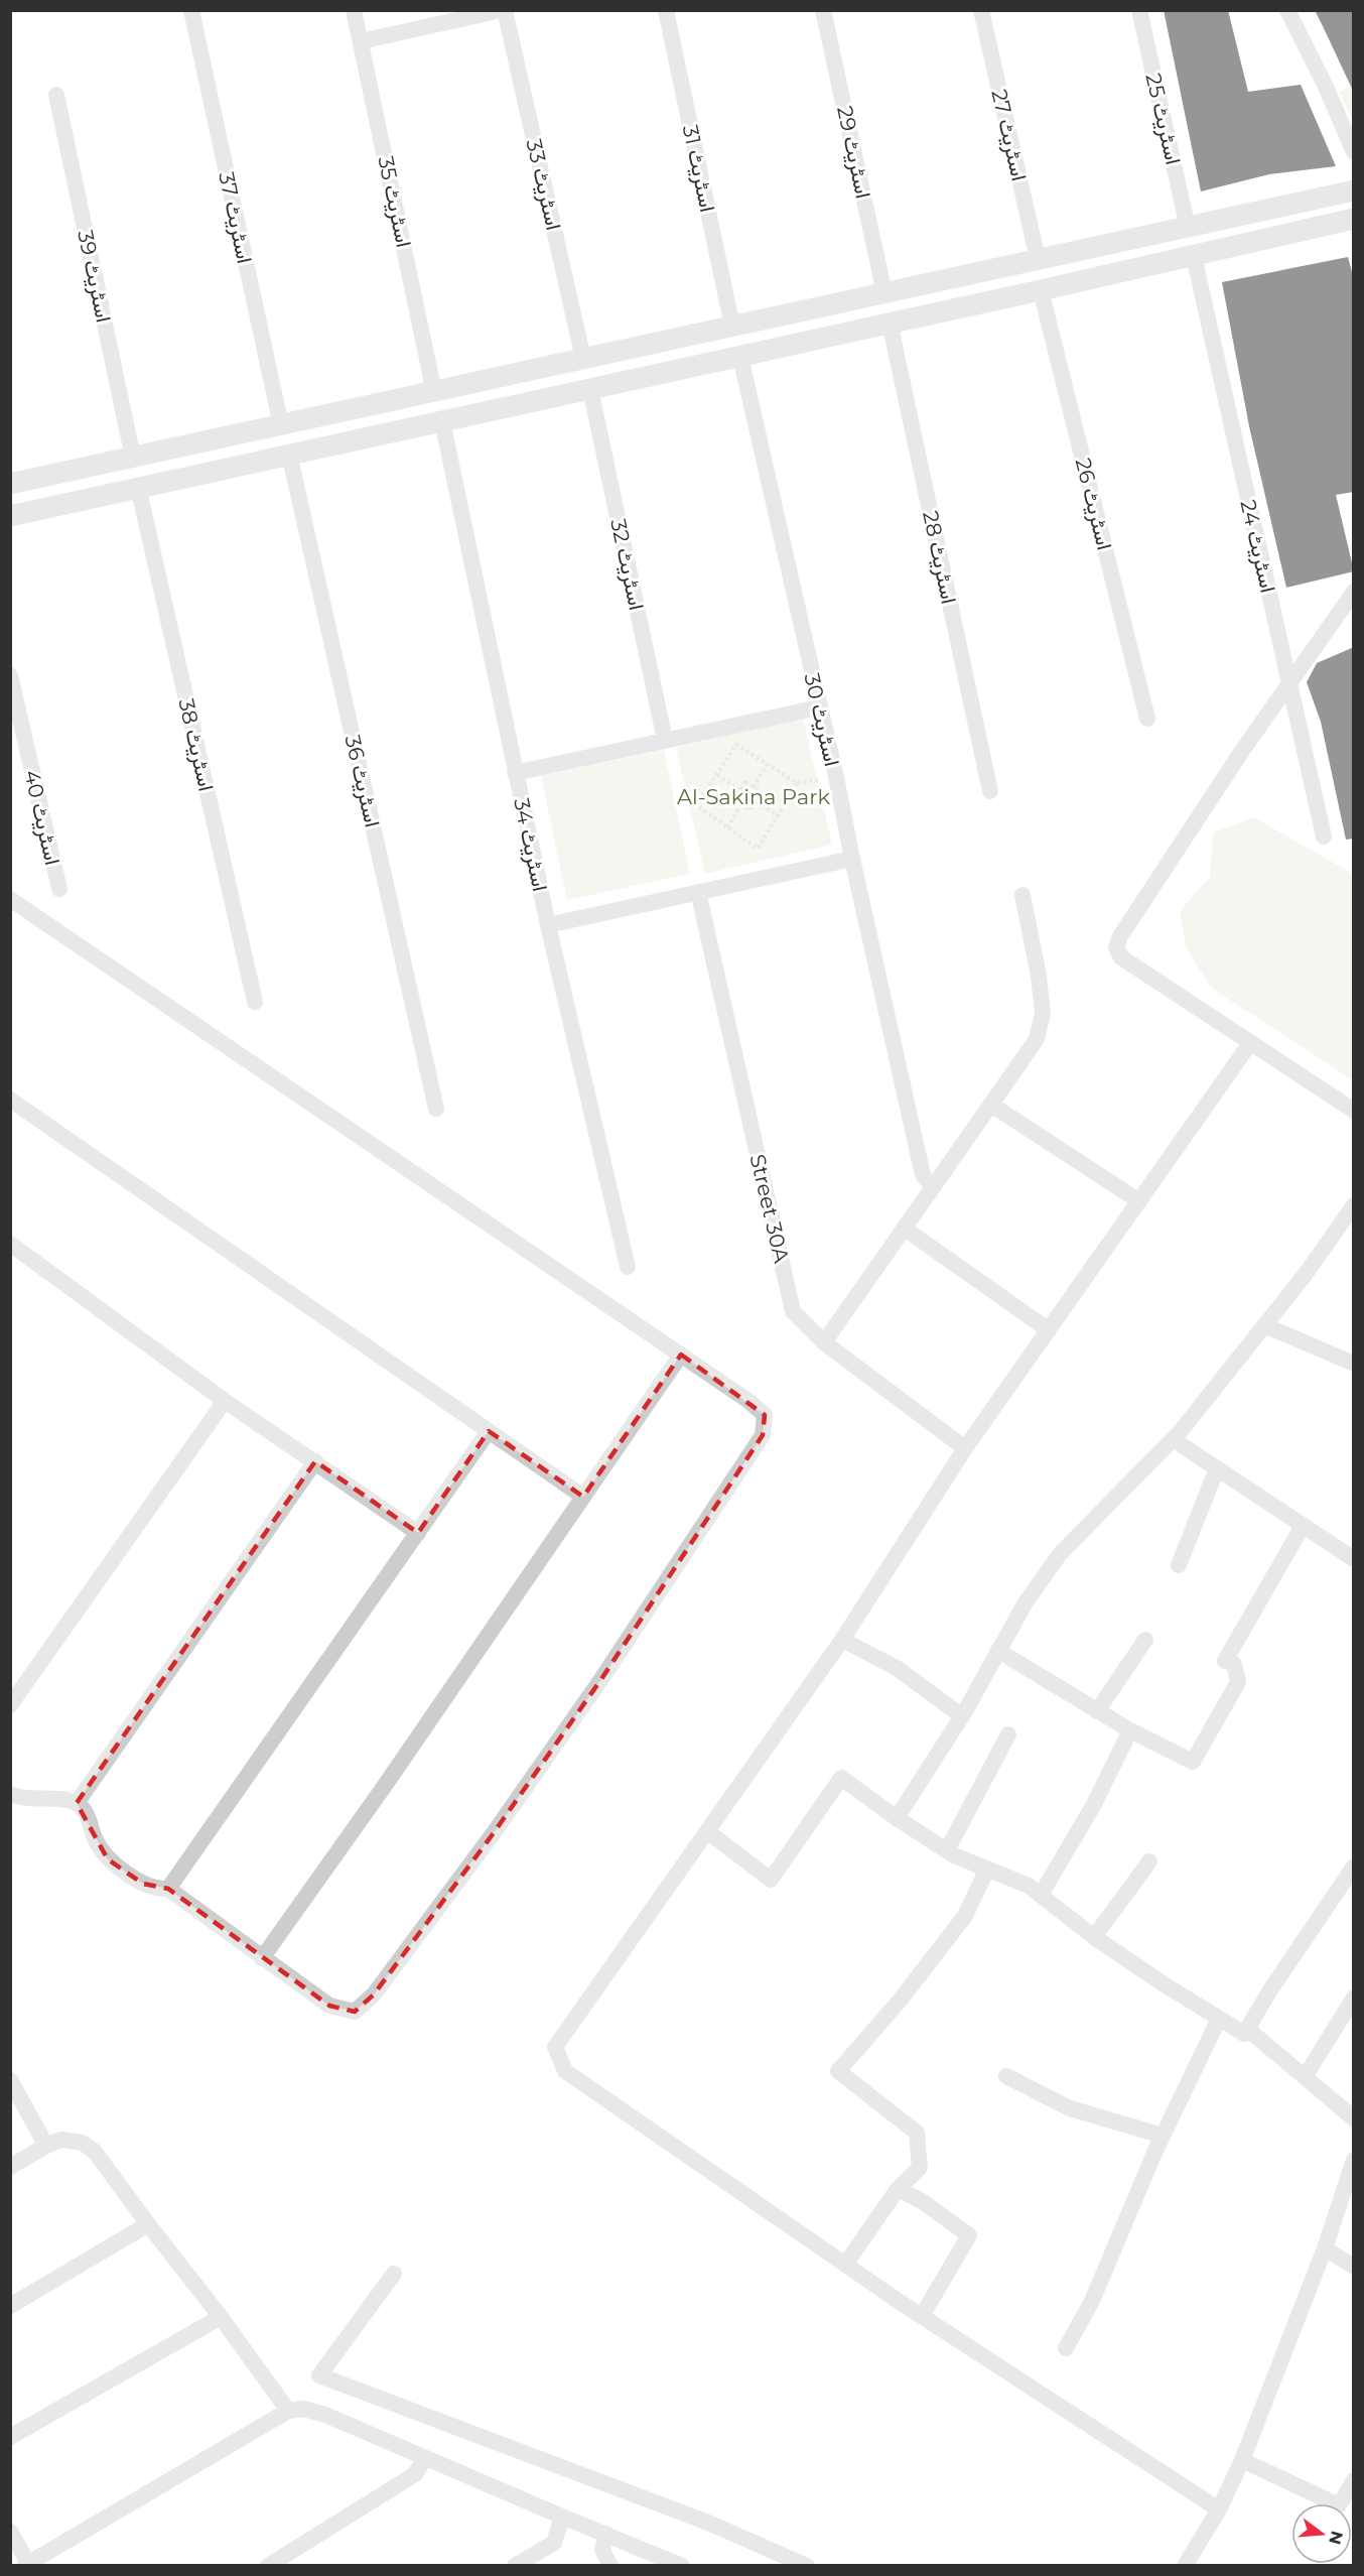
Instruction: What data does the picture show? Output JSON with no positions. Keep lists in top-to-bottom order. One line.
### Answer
{"streets":{"street":["اسٹریٹ 25","اسٹریٹ 27","اسٹریٹ 29","اسٹریٹ 31","اسٹریٹ 33","اسٹریٹ 35","اسٹریٹ 37","اسٹریٹ 39","اسٹریٹ 26","اسٹریٹ 24","اسٹریٹ 28","اسٹریٹ 32","اسٹریٹ 30","اسٹریٹ 38","اسٹریٹ 36","اسٹریٹ 40","اسٹریٹ 34","Street 30A"]},"parks":["Al-Sakina Park"],"north":"right"}
